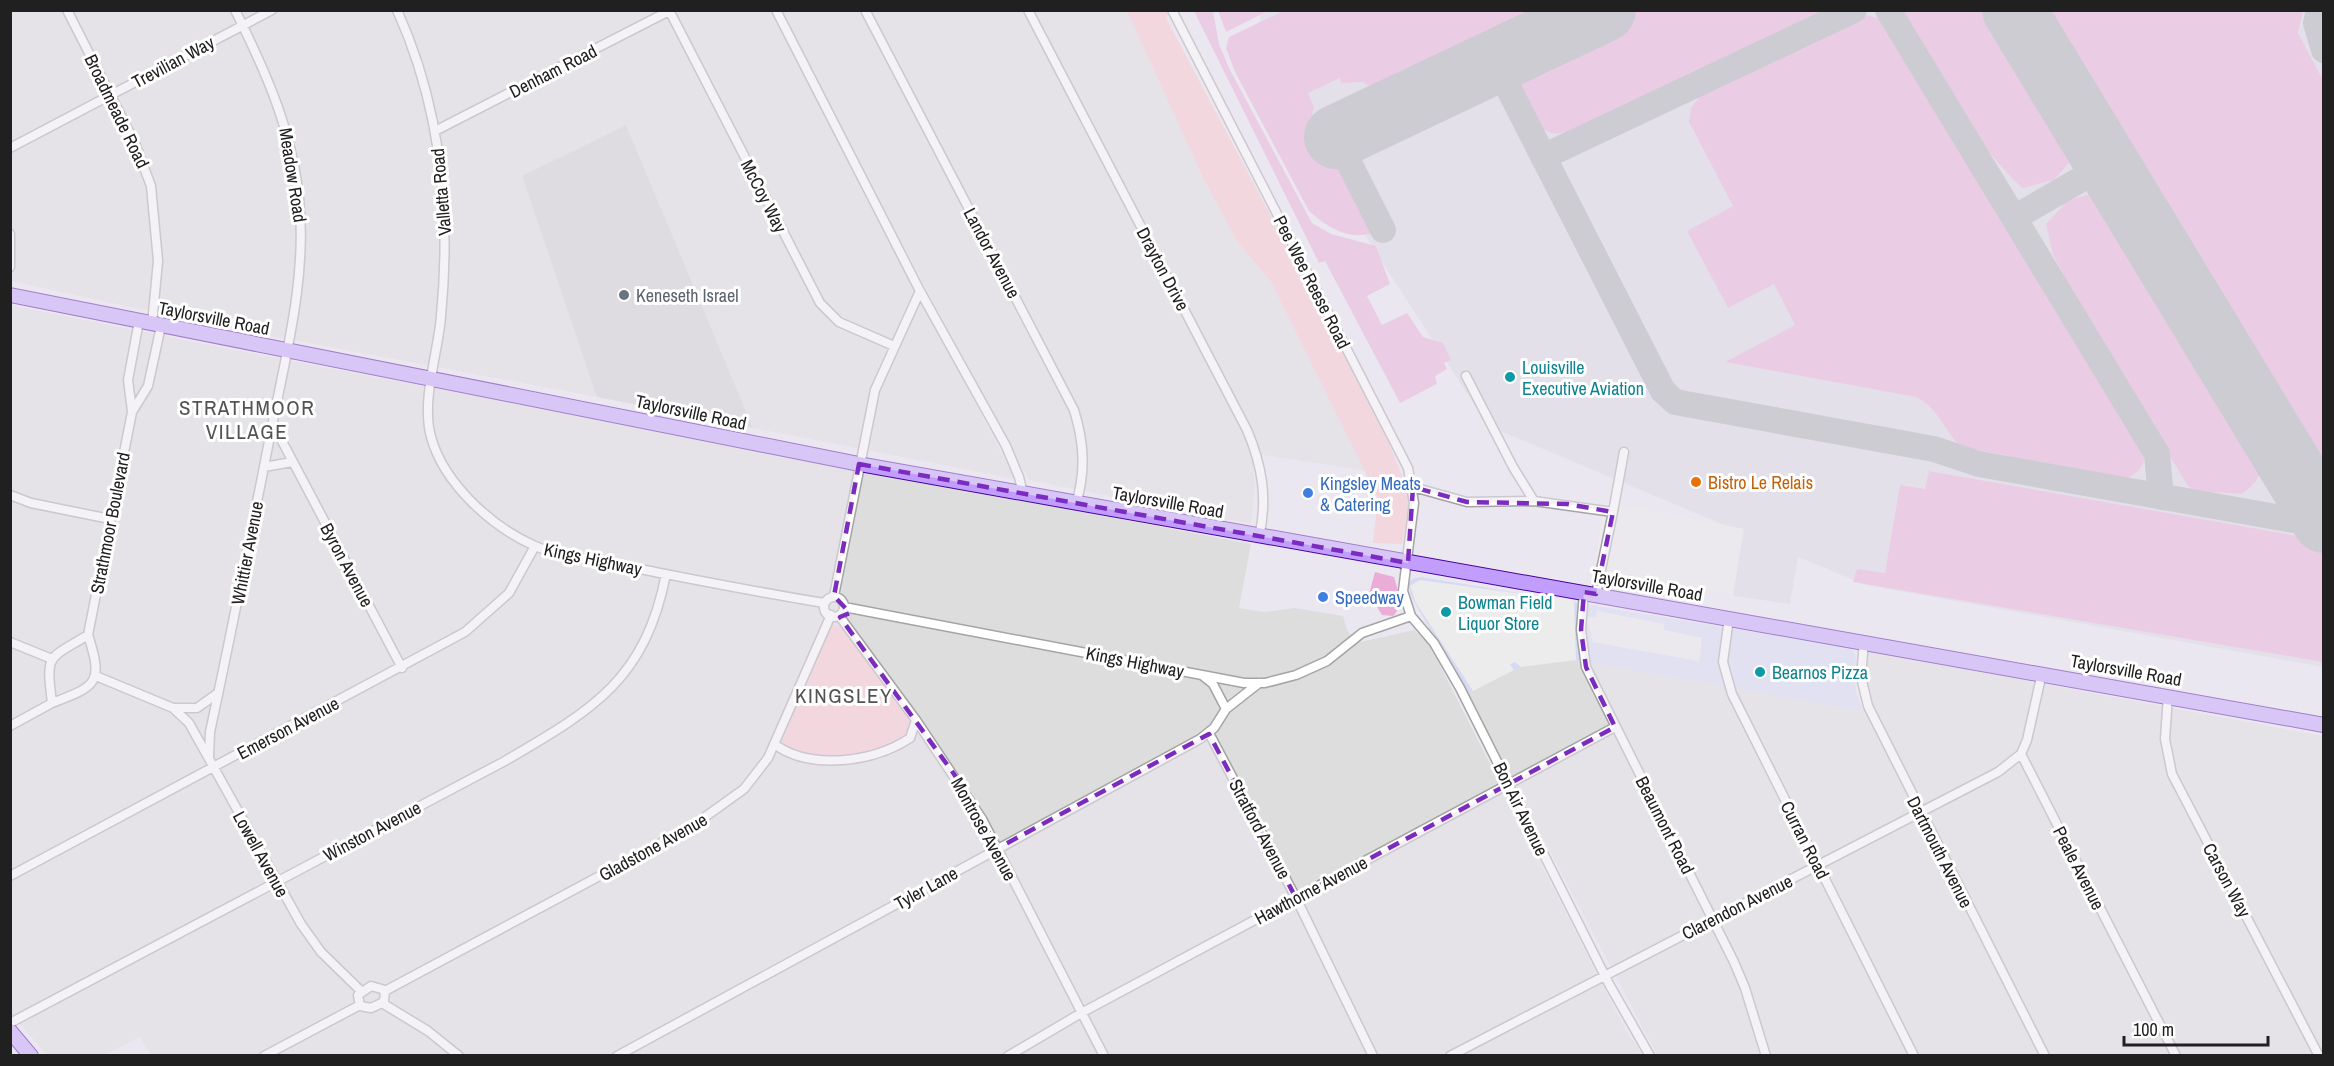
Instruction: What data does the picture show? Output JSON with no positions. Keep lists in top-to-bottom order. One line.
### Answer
{"streets":{"main road":["Taylorsville Road"],"street":["Trevilian Way","Denham Road","Broadmeade Road","Meadow Road","Valletta Road","McCoy Way","Landor Avenue","Drayton Drive","Pee Wee Reese Road","Strathmoor Boulevard","Whittier Avenue","Kings Highway","Byron Avenue","Emerson Avenue","Bon Air Avenue","Beaumont Road","Montrose Avenue","Stratford Avenue","Winston Avenue","Curran Road","Gladstone Avenue","Dartmouth Avenue","Lowell Avenue","Peale Avenue","Carson Way","Tyler Lane","Hawthorne Avenue","Clarendon Avenue"]},"crossings":[["Trevilian Way","Broadmeade Road"],["Trevilian Way","Meadow Road"],["Denham Road","Valletta Road"],["Denham Road","McCoy Way"],["Broadmeade Road","Taylorsville Road"],["Broadmeade Road","Strathmoor Boulevard"],["Meadow Road","Taylorsville Road"],["Meadow Road","Whittier Avenue"],["Valletta Road","Taylorsville Road"],["Valletta Road","Kings Highway"],["Landor Avenue","Taylorsville Road"],["Drayton Drive","Taylorsville Road"],["Pee Wee Reese Road","Taylorsville Road"],["Pee Wee Reese Road","Bon Air Avenue"],["Taylorsville Road","Strathmoor Boulevard"],["Taylorsville Road","Whittier Avenue"],["Taylorsville Road","Kings Highway"],["Taylorsville Road","Bon Air Avenue"],["Taylorsville Road","Beaumont Road"],["Taylorsville Road","Curran Road"],["Taylorsville Road","Dartmouth Avenue"],["Taylorsville Road","Carson Way"],["Whittier Avenue","Byron Avenue"],["Whittier Avenue","Lowell Avenue"],["Kings Highway","Emerson Avenue"],["Kings Highway","Bon Air Avenue"],["Kings Highway","Montrose Avenue"],["Kings Highway","Winston Avenue"],["Kings Highway","Gladstone Avenue"],["Kings Highway","Tyler Lane"],["Byron Avenue","Emerson Avenue"],["Emerson Avenue","Lowell Avenue"],["Bon Air Avenue","Hawthorne Avenue"],["Bon Air Avenue","Clarendon Avenue"],["Beaumont Road","Hawthorne Avenue"],["Beaumont Road","Clarendon Avenue"],["Montrose Avenue","Gladstone Avenue"],["Montrose Avenue","Tyler Lane"],["Montrose Avenue","Hawthorne Avenue"],["Stratford Avenue","Tyler Lane"],["Stratford Avenue","Hawthorne Avenue"],["Winston Avenue","Lowell Avenue"],["Curran Road","Clarendon Avenue"],["Gladstone Avenue","Lowell Avenue"],["Dartmouth Avenue","Clarendon Avenue"],["Peale Avenue","Clarendon Avenue"]],"districts":["STRATHMOOR VILLAGE","KINGSLEY"],"places":["Keneseth Israel","Louisville Executive Aviation","Bistro Le Relais","Kingsley Meats & Catering","Speedway","Bowman Field Liquor Store","Bearnos Pizza"],"scale_bar":"100 m"}
